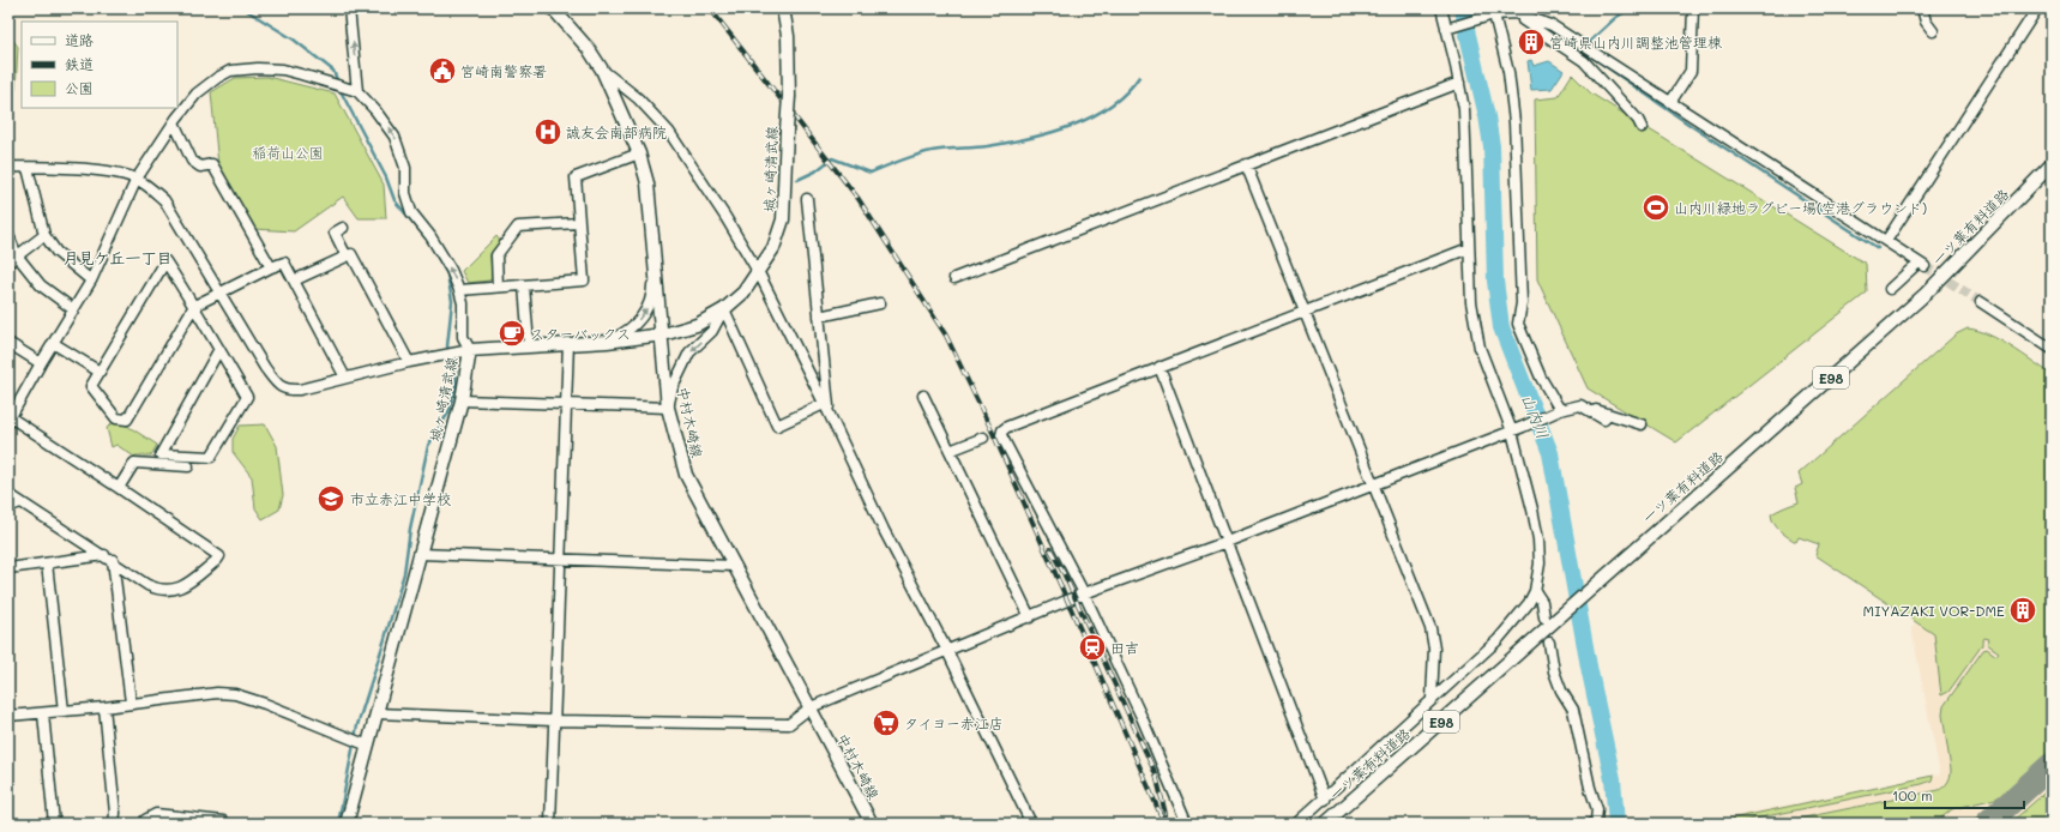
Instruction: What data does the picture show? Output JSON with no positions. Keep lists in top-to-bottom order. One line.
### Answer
{"streets":{"main road":["城ヶ崎清武線","一ツ葉有料道路","E98","中村木崎線"]},"crossings":[["城ヶ崎清武線","中村木崎線"]],"districts":["月見ケ丘一丁目"],"water":["山内川"],"parks":["稲荷山公園"],"places":{"building":["宮崎県山内川調整池管理棟","MIYAZAKI VOR-DME"],"public building":["宮崎南警察署"],"hospital":["誠友会南部病院"],"sports":["山内川緑地ラグビー場(空港グラウンド)"],"cafe":["スターバックス"],"school or university":["市立赤江中学校"],"station":["田吉"],"supermarket":["タイヨー赤江店"]},"legend":["道路","鉄道","公園"],"scale_bar":"100 m"}
